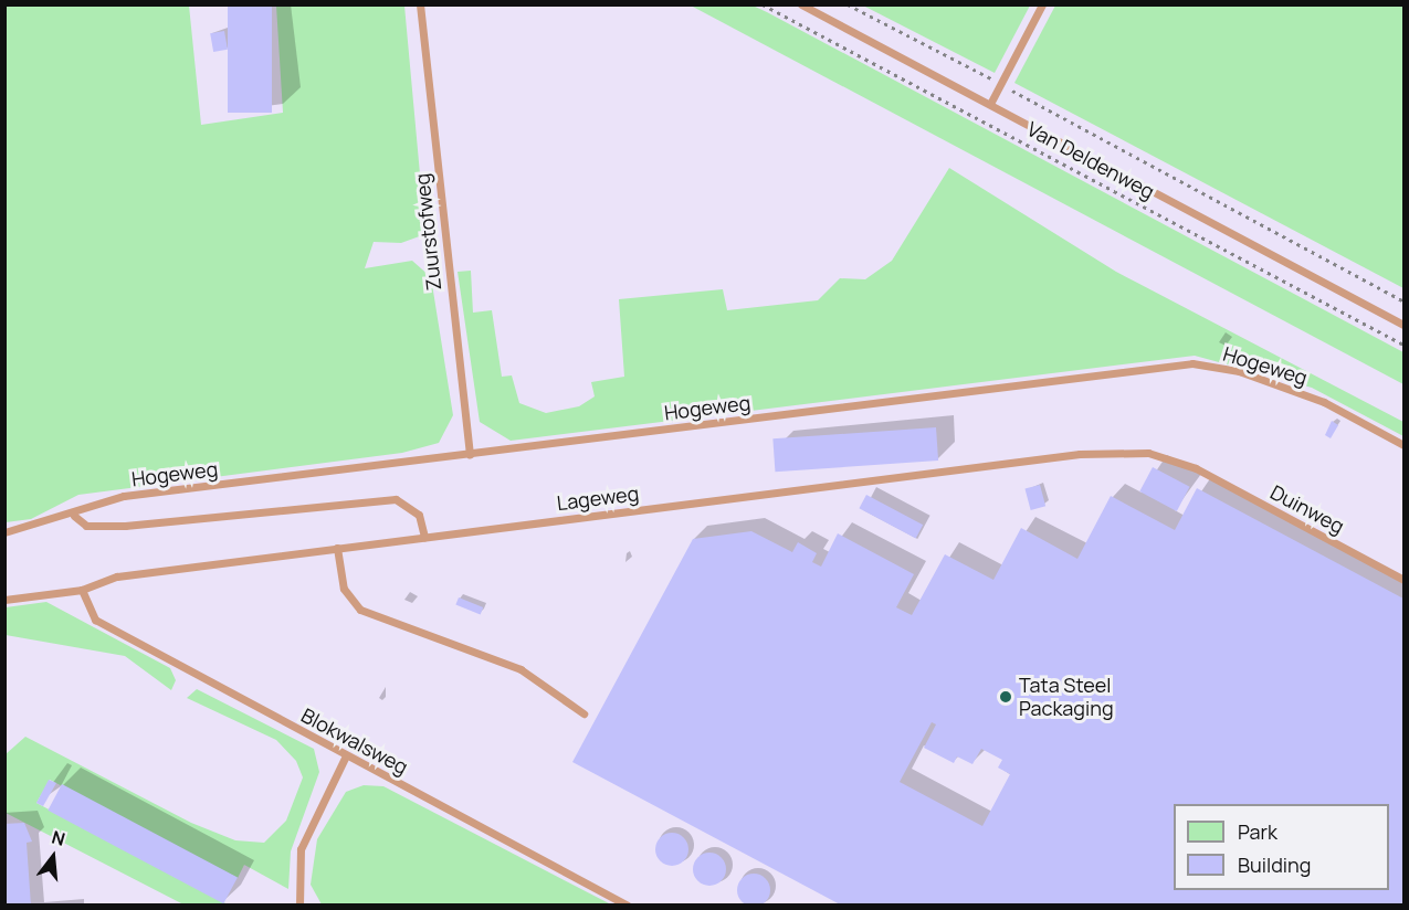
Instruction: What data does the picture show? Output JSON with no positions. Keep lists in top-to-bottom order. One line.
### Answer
{"streets":{"lane":["Van Deldenweg","Zuurstofweg","Hogeweg","Lageweg","Duinweg","Blokwalsweg"]},"crossings":[["Zuurstofweg","Hogeweg"],["Lageweg","Duinweg"],["Lageweg","Blokwalsweg"]],"places":["Tata Steel Packaging"],"legend":["Park","Building"],"north":"top"}
